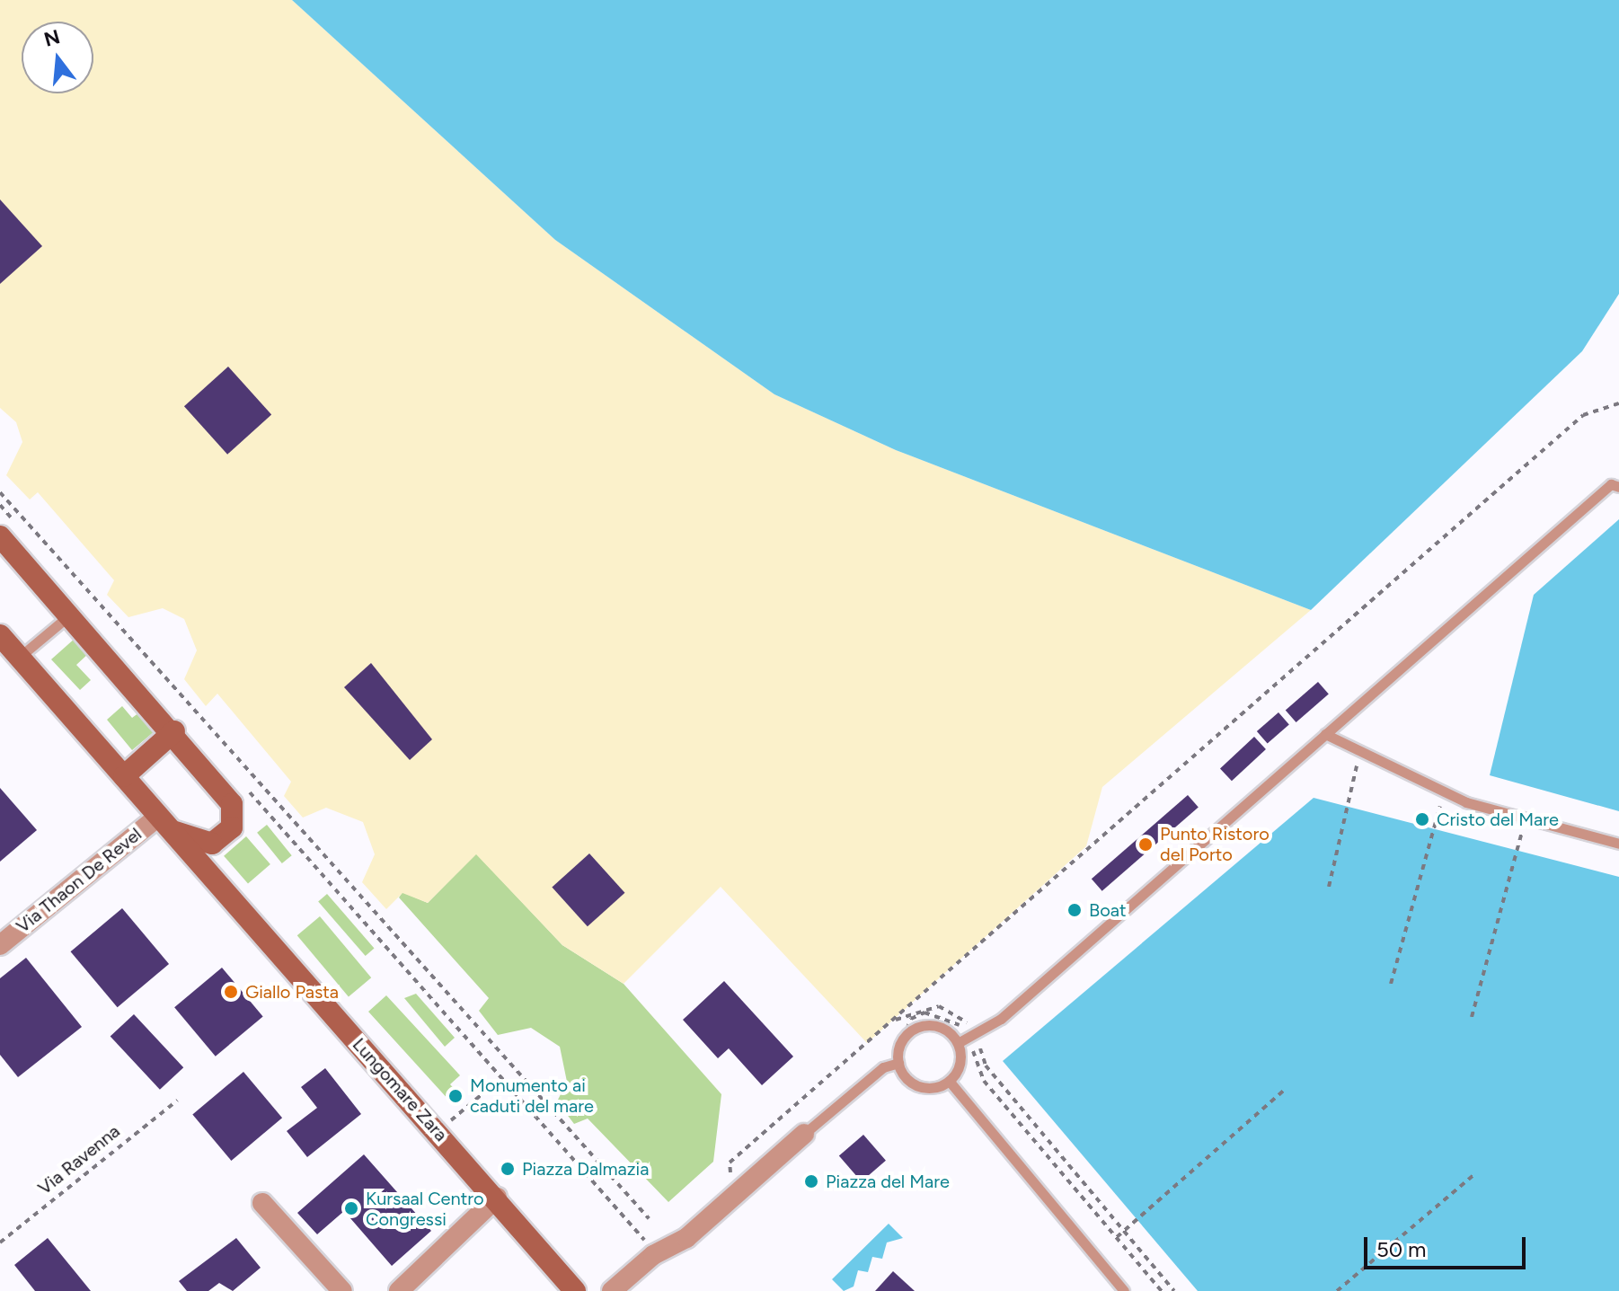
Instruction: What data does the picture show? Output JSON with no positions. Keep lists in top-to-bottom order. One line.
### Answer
{"streets":{"street":["Via Thaon De Revel","Lungomare Zara"],"path":["Via Ravenna"]},"crossings":[["Via Thaon De Revel","Lungomare Zara"]],"places":["Cristo del Mare","Punto Ristoro del Porto","Boat","Giallo Pasta","Monumento ai caduti del mare","Piazza Dalmazia","Piazza del Mare","Kursaal Centro Congressi"],"scale_bar":"50 m","north":"top"}
